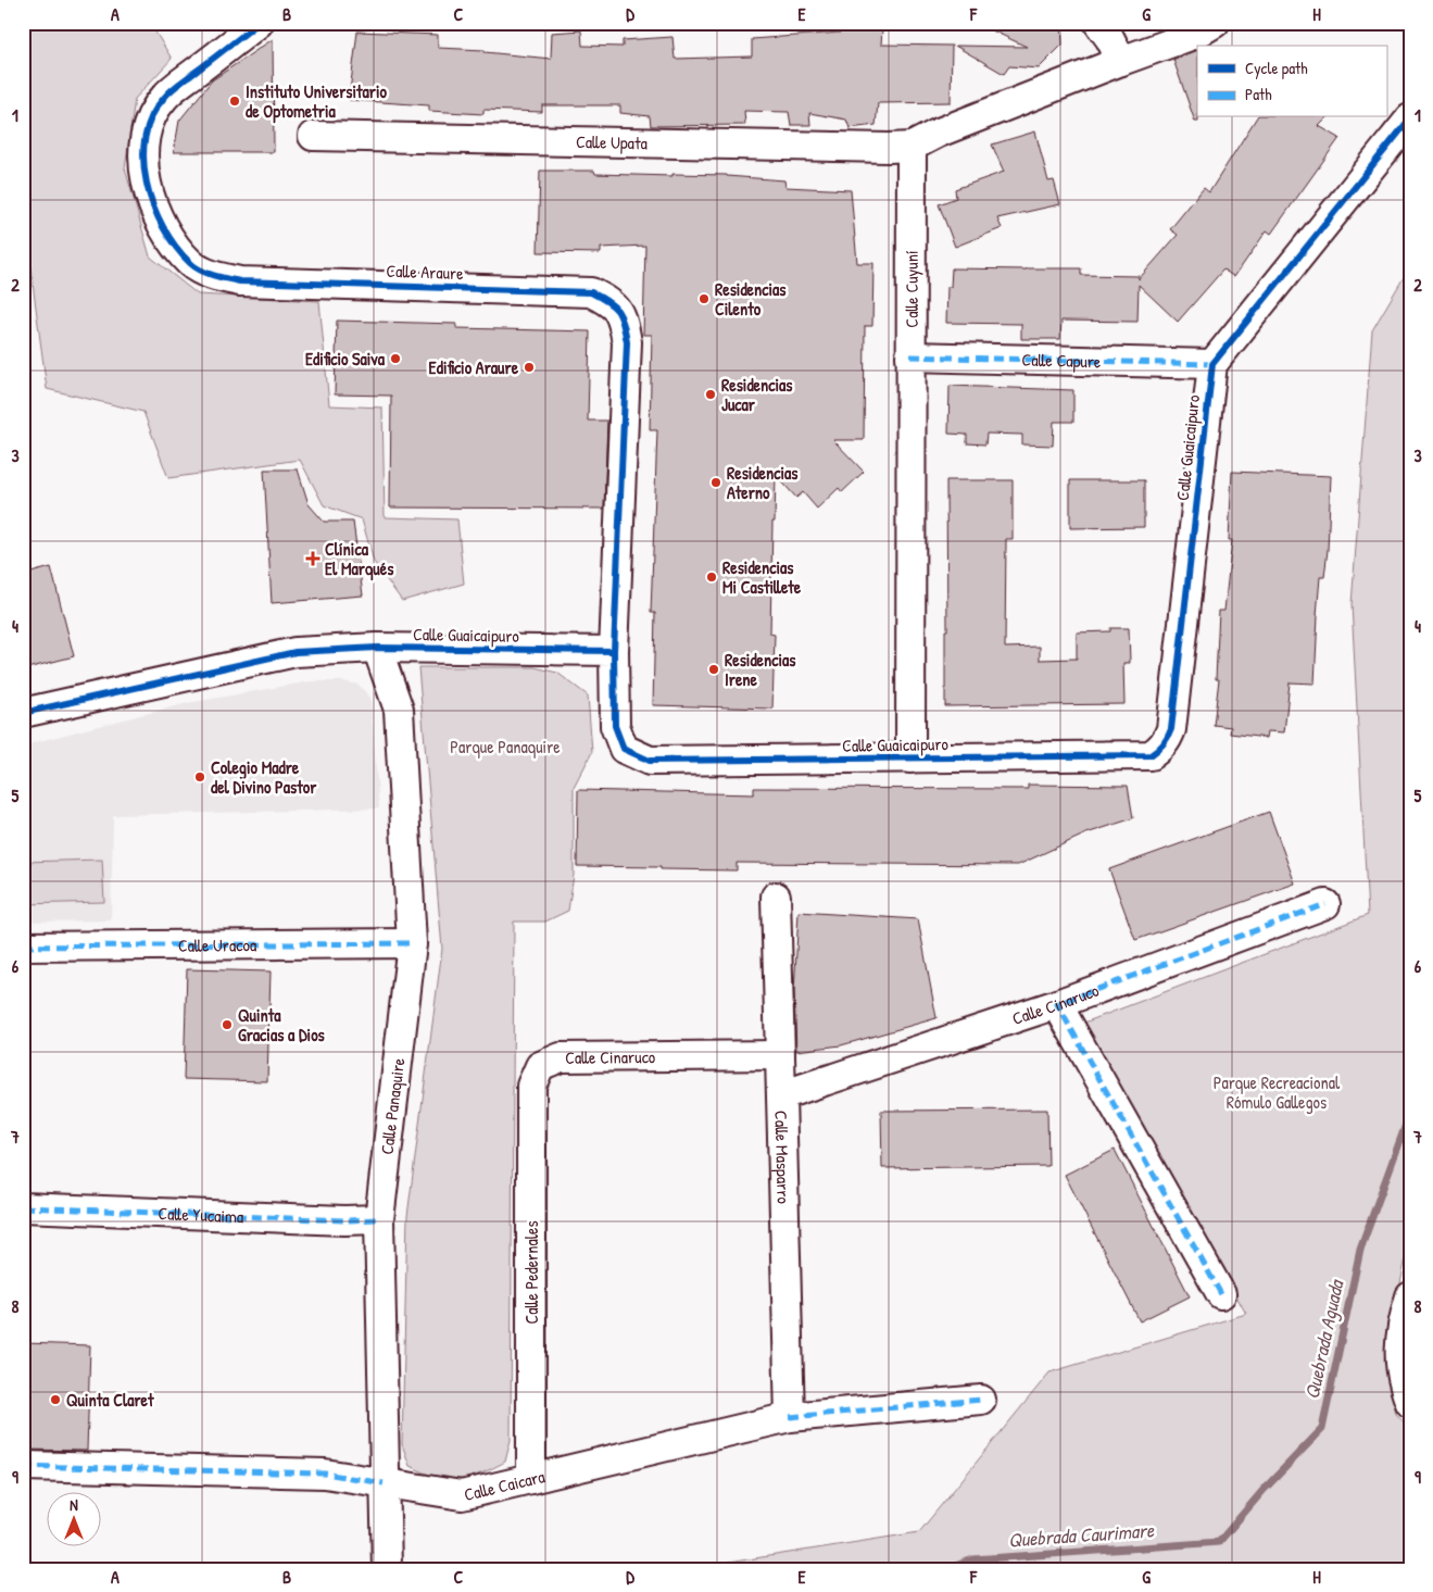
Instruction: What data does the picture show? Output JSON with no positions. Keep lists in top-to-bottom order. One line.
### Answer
{"streets":{"street":["Calle Upata","Calle Araure","Calle Cuyuní","Calle Capure","Calle Guaicaipuro","Calle Uracoa","Calle Cinaruco","Calle Panaquire","Calle Masparro","Calle Yucaima","Calle Pedernales","Calle Caicara"]},"crossings":[["Calle Upata","Calle Cuyuní"],["Calle Araure","Calle Guaicaipuro"],["Calle Cuyuní","Calle Capure"],["Calle Cuyuní","Calle Guaicaipuro"],["Calle Capure","Calle Guaicaipuro"],["Calle Guaicaipuro","Calle Panaquire"],["Calle Uracoa","Calle Panaquire"],["Calle Cinaruco","Calle Masparro"],["Calle Cinaruco","Calle Pedernales"],["Calle Panaquire","Calle Yucaima"],["Calle Panaquire","Calle Caicara"],["Calle Masparro","Calle Caicara"],["Calle Pedernales","Calle Caicara"]],"water":["Quebrada Aguada","Quebrada Caurimare"],"parks":["Parque Panaquire","Parque Recreacional Rómulo Gallegos"],"places":{"other":["Instituto Universitario de Optometria","Residencias Cilento","Edificio Saiva","Edificio Araure","Residencias Jucar","Residencias Aterno","Residencias Mi Castillete","Residencias Irene","Colegio Madre del Divino Pastor","Quinta Gracias a Dios","Quinta Claret"],"health":["Clínica El Marqués"]},"legend":["Cycle path","Path"],"north":"top","grid":{"columns":["A","B","C","D","E","F","G","H"],"rows":["1","2","3","4","5","6","7","8","9"]}}
